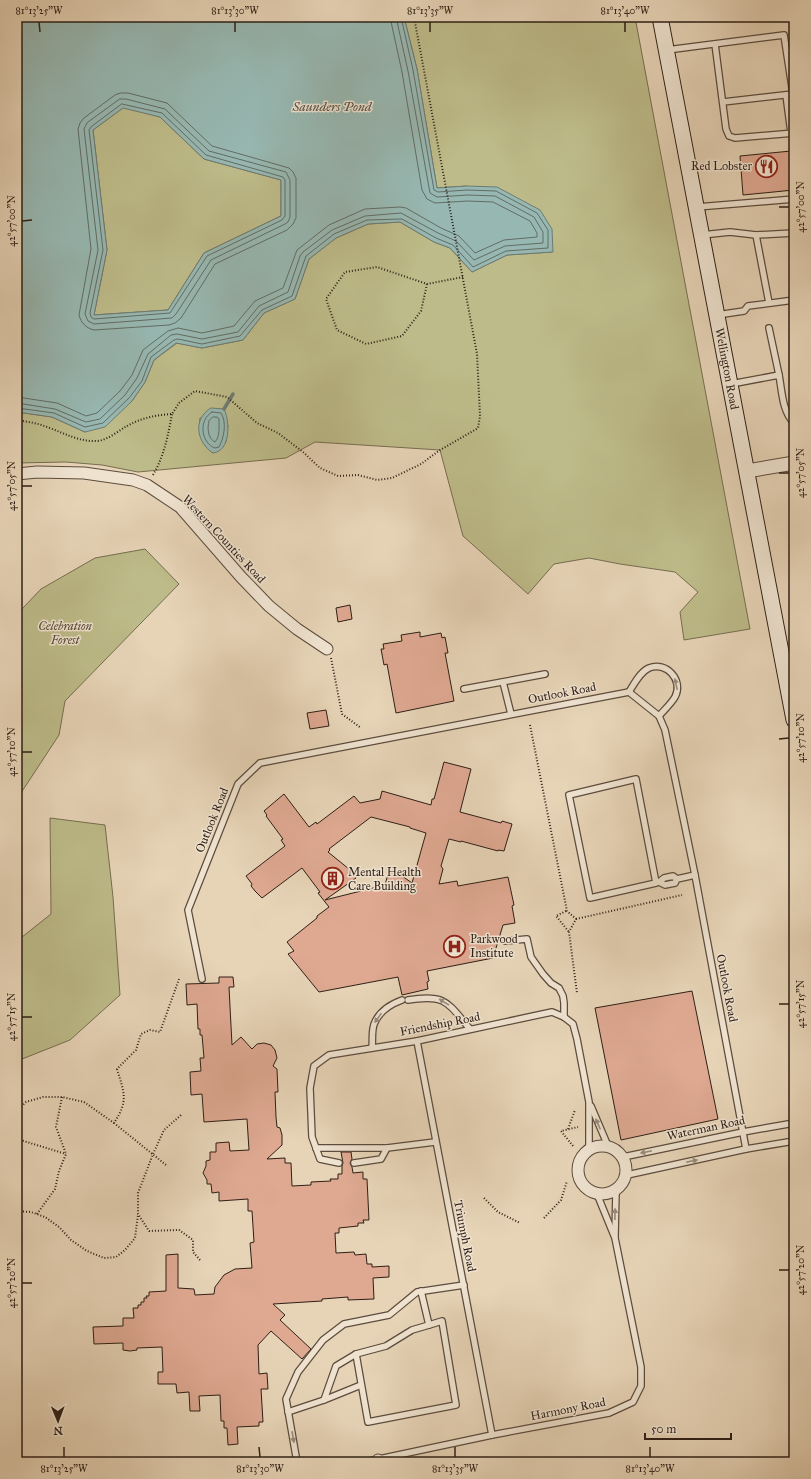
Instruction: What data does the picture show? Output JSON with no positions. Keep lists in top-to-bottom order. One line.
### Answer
{"streets":{"main road":["Wellington Road"],"street":["Western Counties Road"],"lane":["Outlook Road","Friendship Road","Waterman Road","Triumph Road","Harmony Road"]},"crossings":[["Outlook Road","Waterman Road"],["Friendship Road","Triumph Road"],["Waterman Road","Harmony Road"],["Triumph Road","Harmony Road"]],"water":["Saunders Pond"],"parks":["Celebration Forest"],"places":{"restaurant":["Red Lobster"],"building":["Mental Health Care Building"],"hospital":["Parkwood Institute"]},"scale_bar":"50 m","north":"bottom","coordinates":["81°13'25\"W","81°13'30\"W","81°13'35\"W","81°13'40\"W","42°57'00\"N","42°57'05\"N","42°57'10\"N","42°57'15\"N","42°57'20\"N"]}
